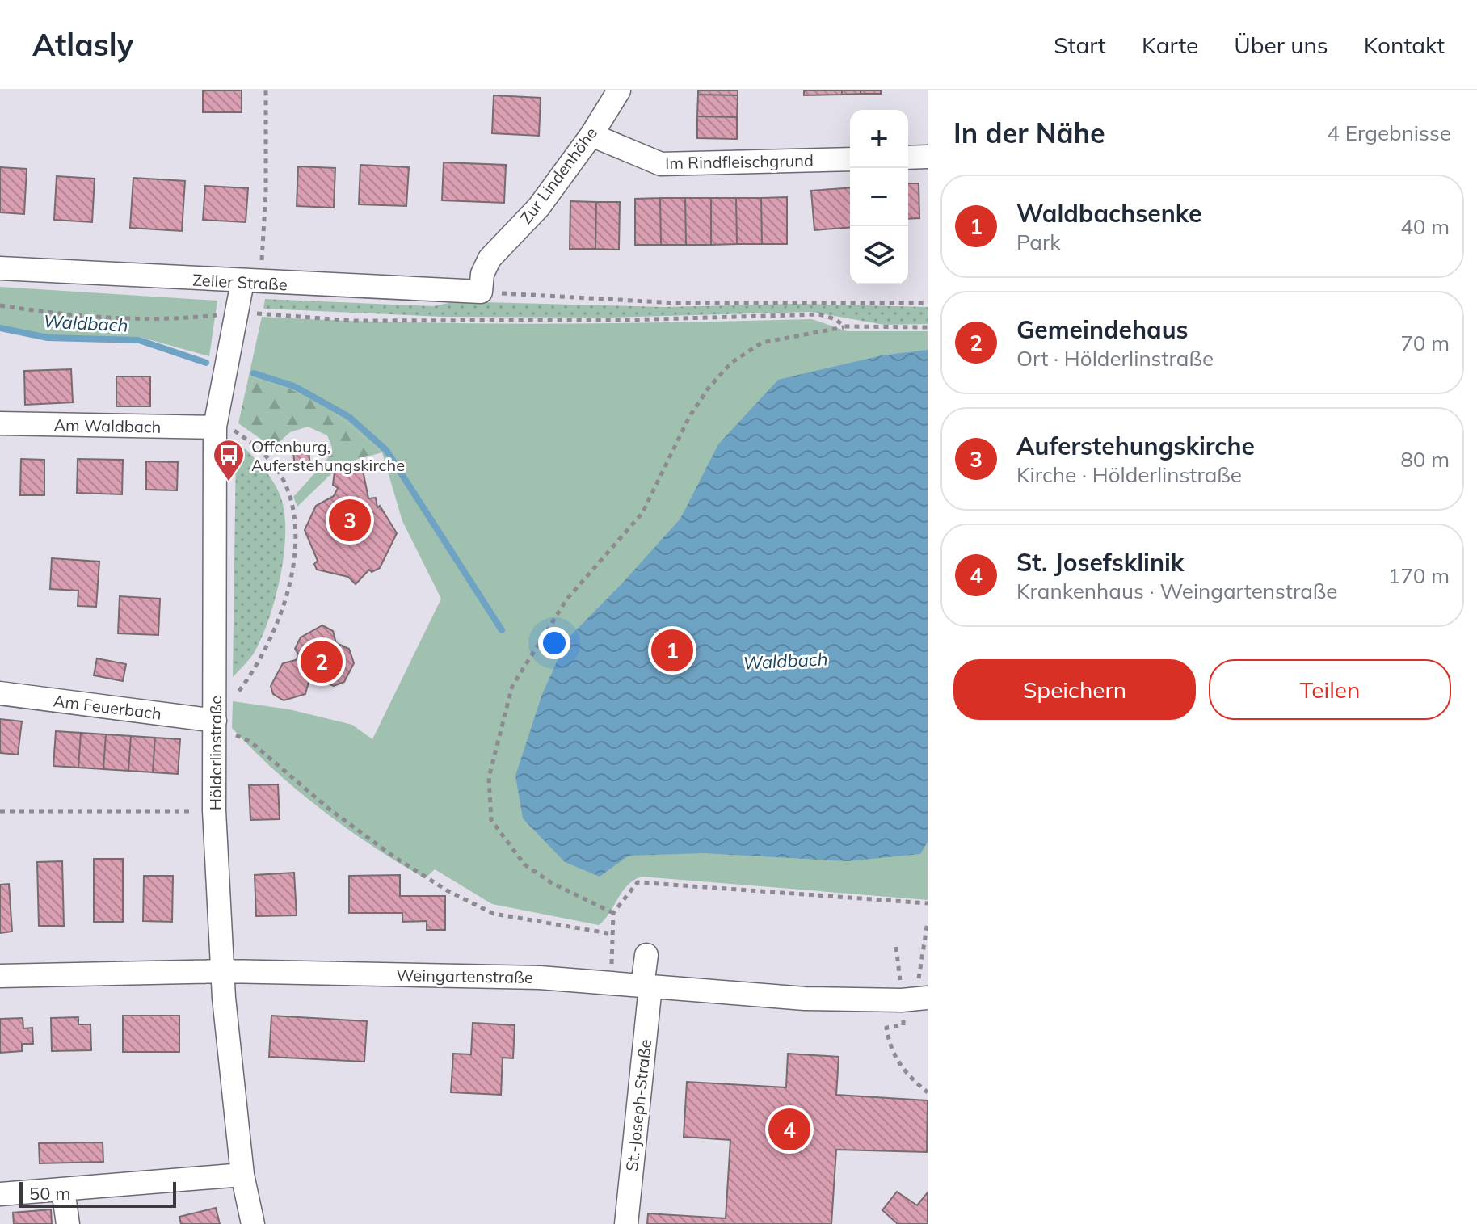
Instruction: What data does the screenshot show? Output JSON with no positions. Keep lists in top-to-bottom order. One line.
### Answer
{"streets":{"street":["Im Rindfleischgrund","Zur Lindenhöhe","Zeller Straße","Am Waldbach","Am Feuerbach","Hölderlinstraße","Weingartenstraße","St.-Joseph-Straße"]},"crossings":[["Im Rindfleischgrund","Zur Lindenhöhe"],["Zur Lindenhöhe","Zeller Straße"],["Zeller Straße","Hölderlinstraße"],["Am Waldbach","Hölderlinstraße"],["Am Feuerbach","Hölderlinstraße"],["Hölderlinstraße","Weingartenstraße"],["Weingartenstraße","St.-Joseph-Straße"]],"water":["Waldbach"],"places":{"bus stop":["Offenburg, Auferstehungskirche"]},"scale_bar":"50 m","page":{"header":"Atlasly","nav":["Start","Karte","Über uns","Kontakt"],"heading":["In der Nähe","4 Ergebnisse"],"map_buttons":["+","−"],"list":[{"mark":"1","name":"Waldbachsenke","note":"Park","value":"40 m"},{"mark":"2","name":"Gemeindehaus","note":"Ort · Hölderlinstraße","value":"70 m"},{"mark":"3","name":"Auferstehungskirche","note":"Kirche · Hölderlinstraße","value":"80 m"},{"mark":"4","name":"St. Josefsklinik","note":"Krankenhaus · Weingartenstraße","value":"170 m"}],"pins":["3","1","2","4"],"buttons":["Speichern","Teilen"],"scale":"50 m"}}
